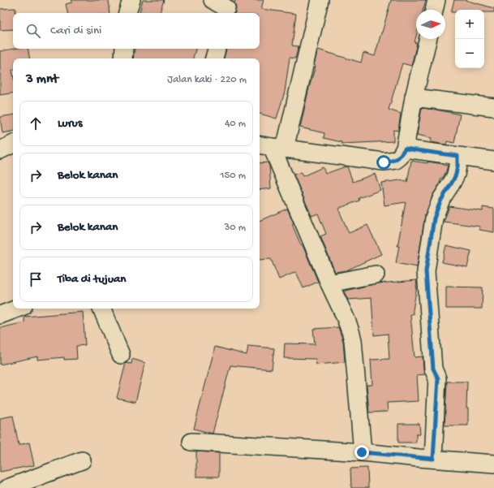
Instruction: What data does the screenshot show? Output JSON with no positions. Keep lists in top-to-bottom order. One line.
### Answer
{"north":"right","page":{"map_buttons":["+","−"],"search":"Cari di sini","heading":["3 mnt","Jalan kaki · 220 m"],"list":[["Lurus","40 m"],["Belok kanan","150 m"],["Belok kanan","30 m"],"Tiba di tujuan"]}}
